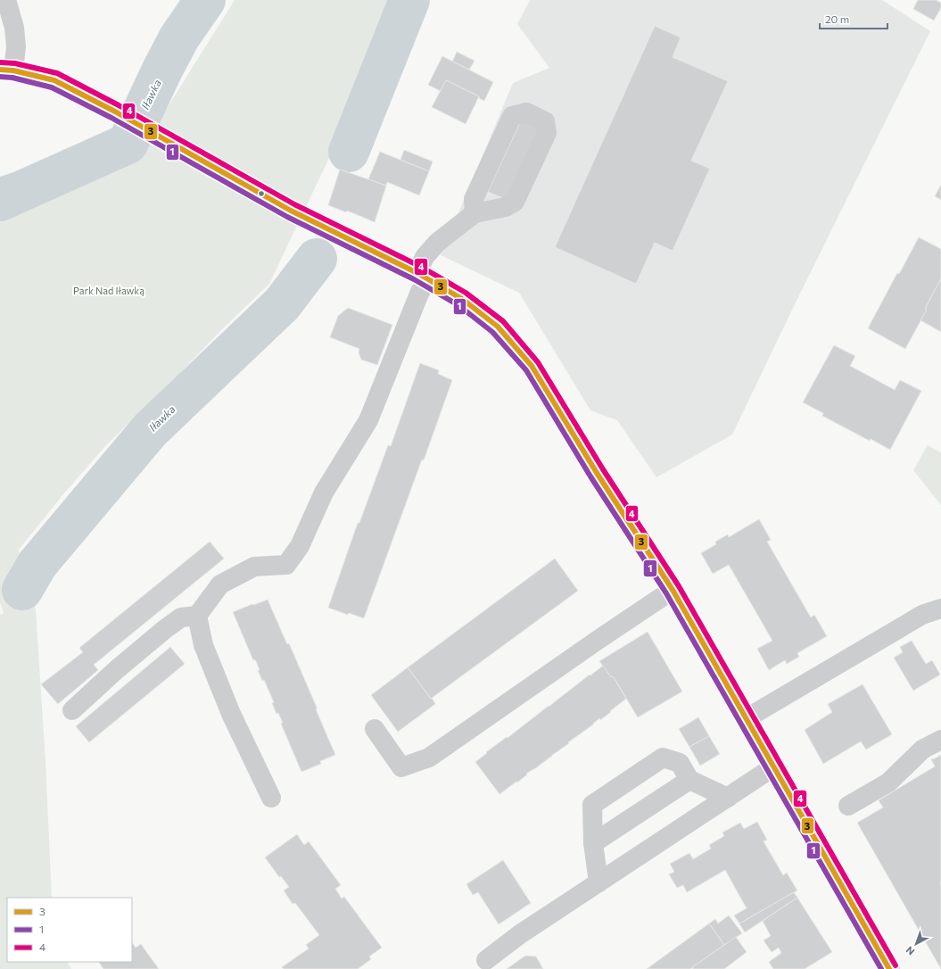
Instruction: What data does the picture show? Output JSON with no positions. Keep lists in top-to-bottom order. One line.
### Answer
{"water":["Iławka"],"parks":["Park Nad Iławką"],"lines":["transit line 4","transit line 3","transit line 1"],"legend":["3","1","4"],"scale_bar":"20 m","north":"bottom left"}
